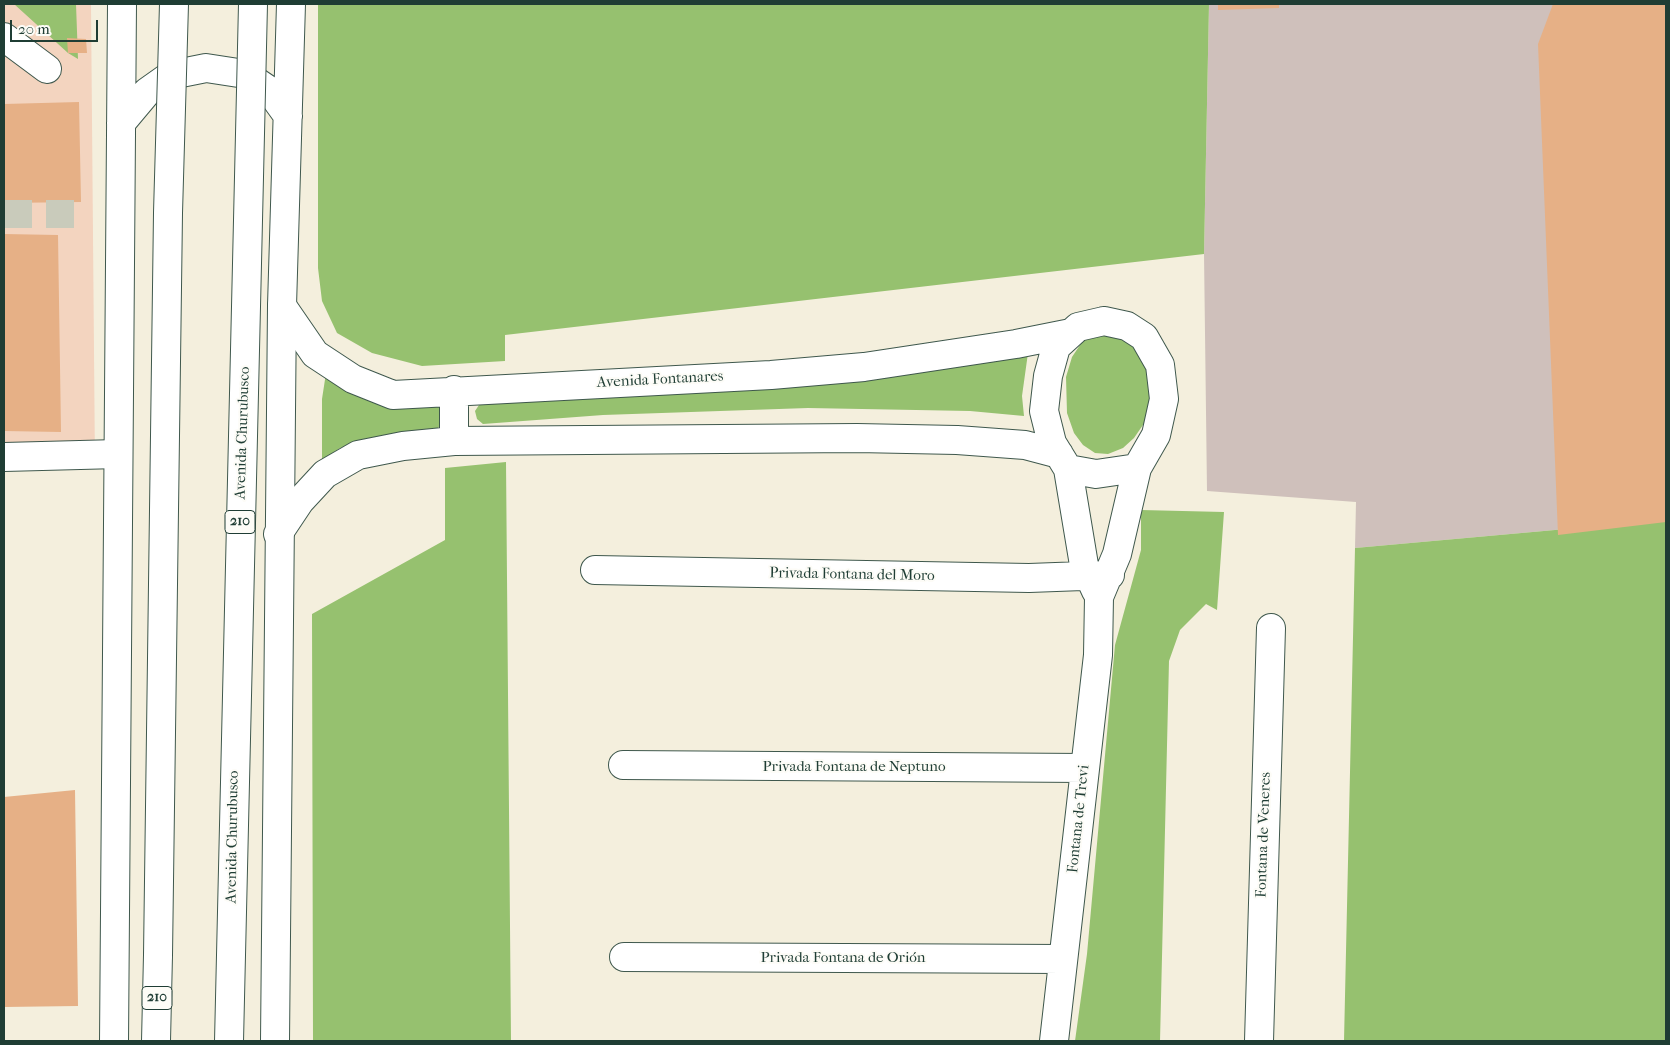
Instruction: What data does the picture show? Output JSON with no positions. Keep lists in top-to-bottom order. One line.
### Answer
{"streets":{"main road":["Avenida Fontanares","Avenida Churubusco","210","Privada Fontana del Moro","Privada Fontana de Neptuno","Fontana de Trevi","Fontana de Veneres","Privada Fontana de Orión"]},"crossings":[["Privada Fontana del Moro","Fontana de Trevi"],["Privada Fontana de Neptuno","Fontana de Trevi"],["Fontana de Trevi","Privada Fontana de Orión"]],"scale_bar":"20 m"}
